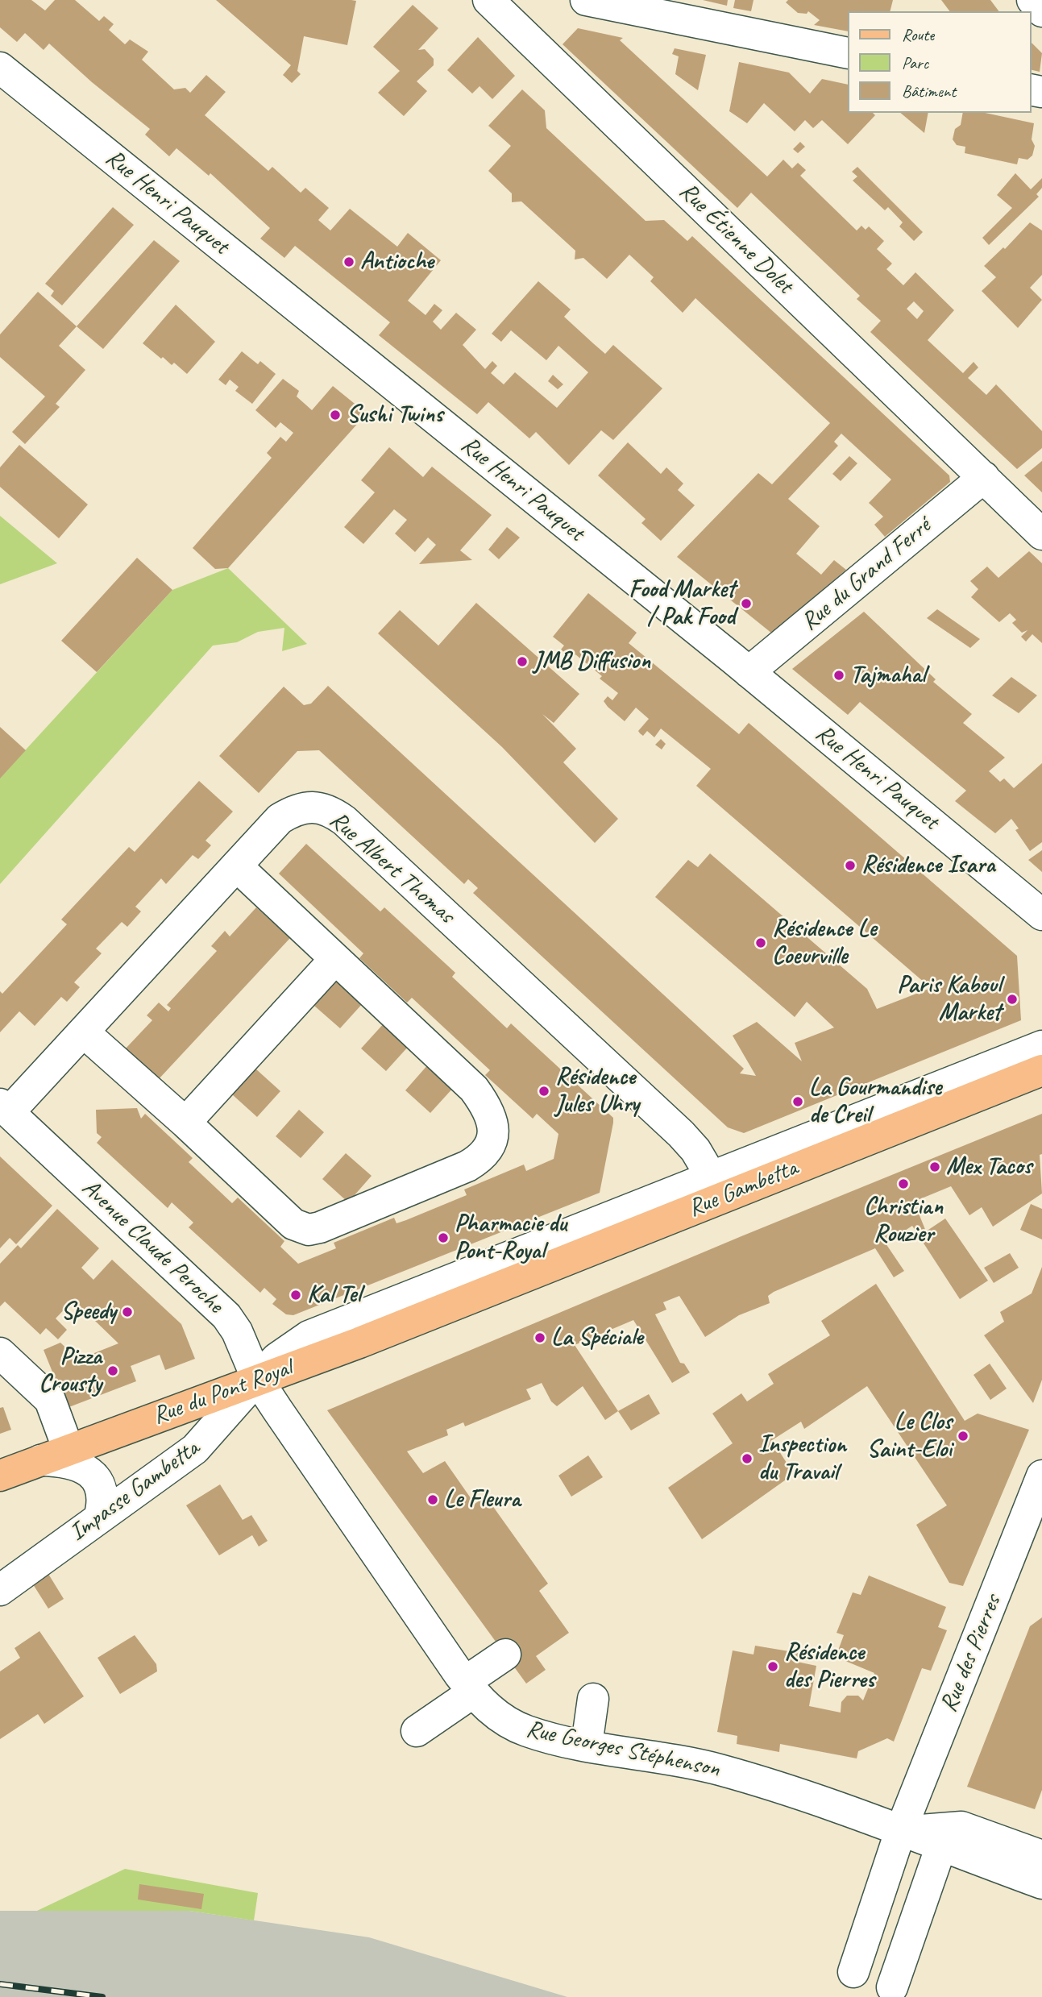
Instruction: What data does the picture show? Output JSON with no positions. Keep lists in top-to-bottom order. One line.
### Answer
{"streets":{"main road":["Rue Gambetta","Rue du Pont Royal"],"street":["Rue Henri Pauquet","Rue Étienne Dolet","Rue du Grand Ferré","Rue Albert Thomas","Avenue Claude Peroche","Impasse Gambetta","Rue des Pierres","Rue Georges Stéphenson"]},"crossings":[["Rue Henri Pauquet","Rue du Grand Ferré"],["Rue Étienne Dolet","Rue du Grand Ferré"],["Rue Albert Thomas","Rue Gambetta"],["Rue Albert Thomas","Avenue Claude Peroche"],["Rue Albert Thomas","Impasse Gambetta"],["Rue Gambetta","Rue du Pont Royal"],["Rue Gambetta","Impasse Gambetta"],["Avenue Claude Peroche","Rue du Pont Royal"],["Avenue Claude Peroche","Impasse Gambetta"],["Avenue Claude Peroche","Rue Georges Stéphenson"],["Rue du Pont Royal","Impasse Gambetta"],["Rue des Pierres","Rue Georges Stéphenson"]],"places":["Antioche","Sushi Twins","Food Market / Pak Food","JMB Diffusion","Tajmahal","Résidence Isara","Résidence Le Coeurville","Paris Kaboul Market","Résidence Jules Uhry","La Gourmandise de Creil","Mex Tacos","Christian Rouzier","Pharmacie du Pont-Royal","Kal Tel","Speedy","La Spéciale","Pizza Crousty","Le Clos Saint-Eloi","Inspection du Travail","Le Fleura","Résidence des Pierres"],"legend":["Route","Parc","Bâtiment"]}
